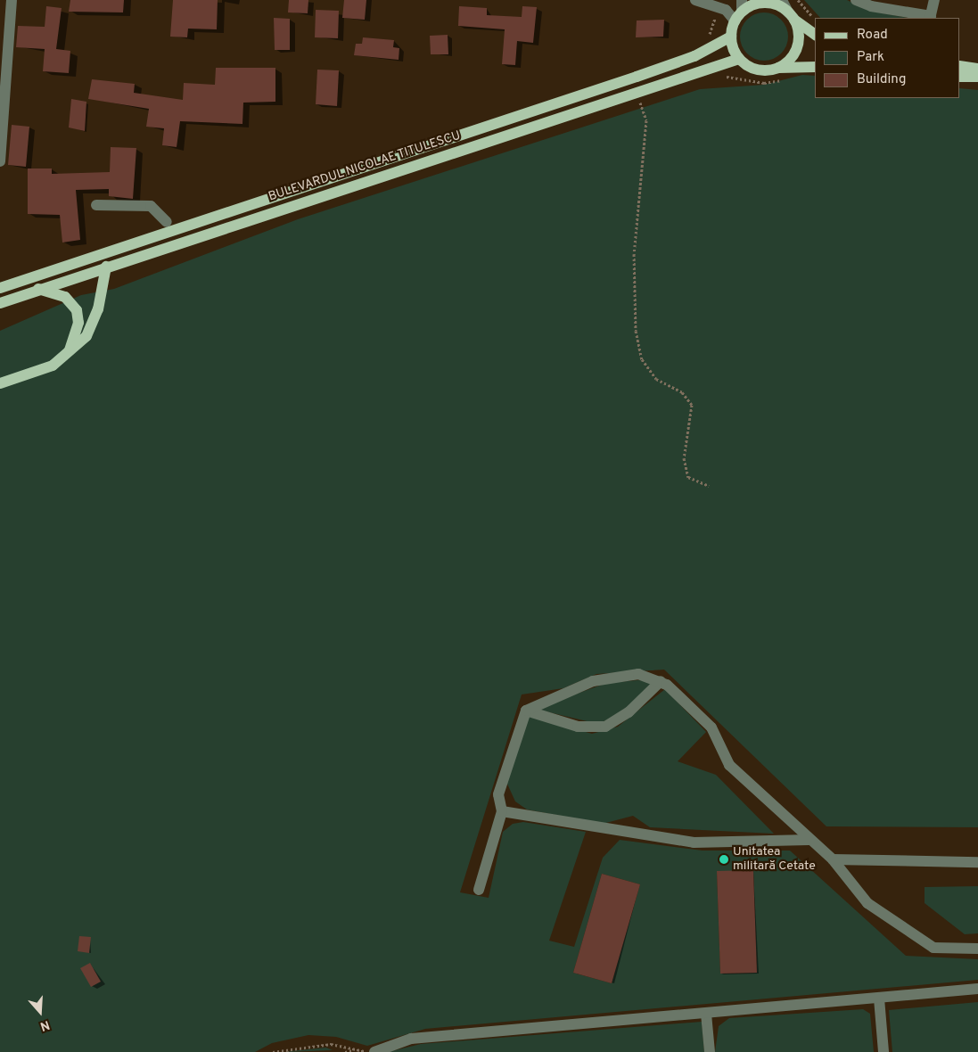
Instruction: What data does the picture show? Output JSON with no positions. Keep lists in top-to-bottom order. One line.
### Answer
{"streets":{"main road":["BULEVARDUL NICOLAE TITULESCU"]},"places":["Unitatea militară Cetate"],"legend":["Road","Park","Building"],"north":"bottom"}
